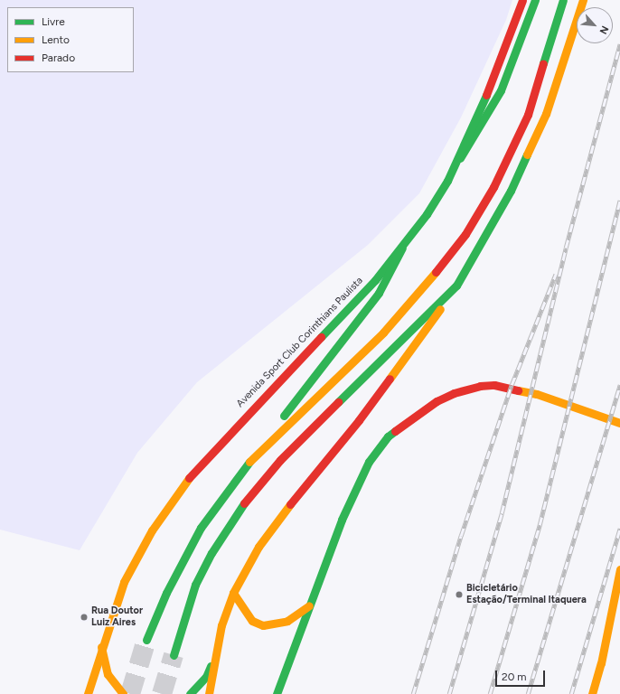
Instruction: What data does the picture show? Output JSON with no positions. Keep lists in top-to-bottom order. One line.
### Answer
{"streets":{"main road":["Avenida Sport Club Corinthians Paulista"]},"places":["Bicicletário Estação/Terminal Itaquera","Rua Doutor Luiz Aires"],"legend":["Livre","Lento","Parado"],"scale_bar":"20 m","north":"bottom right"}
